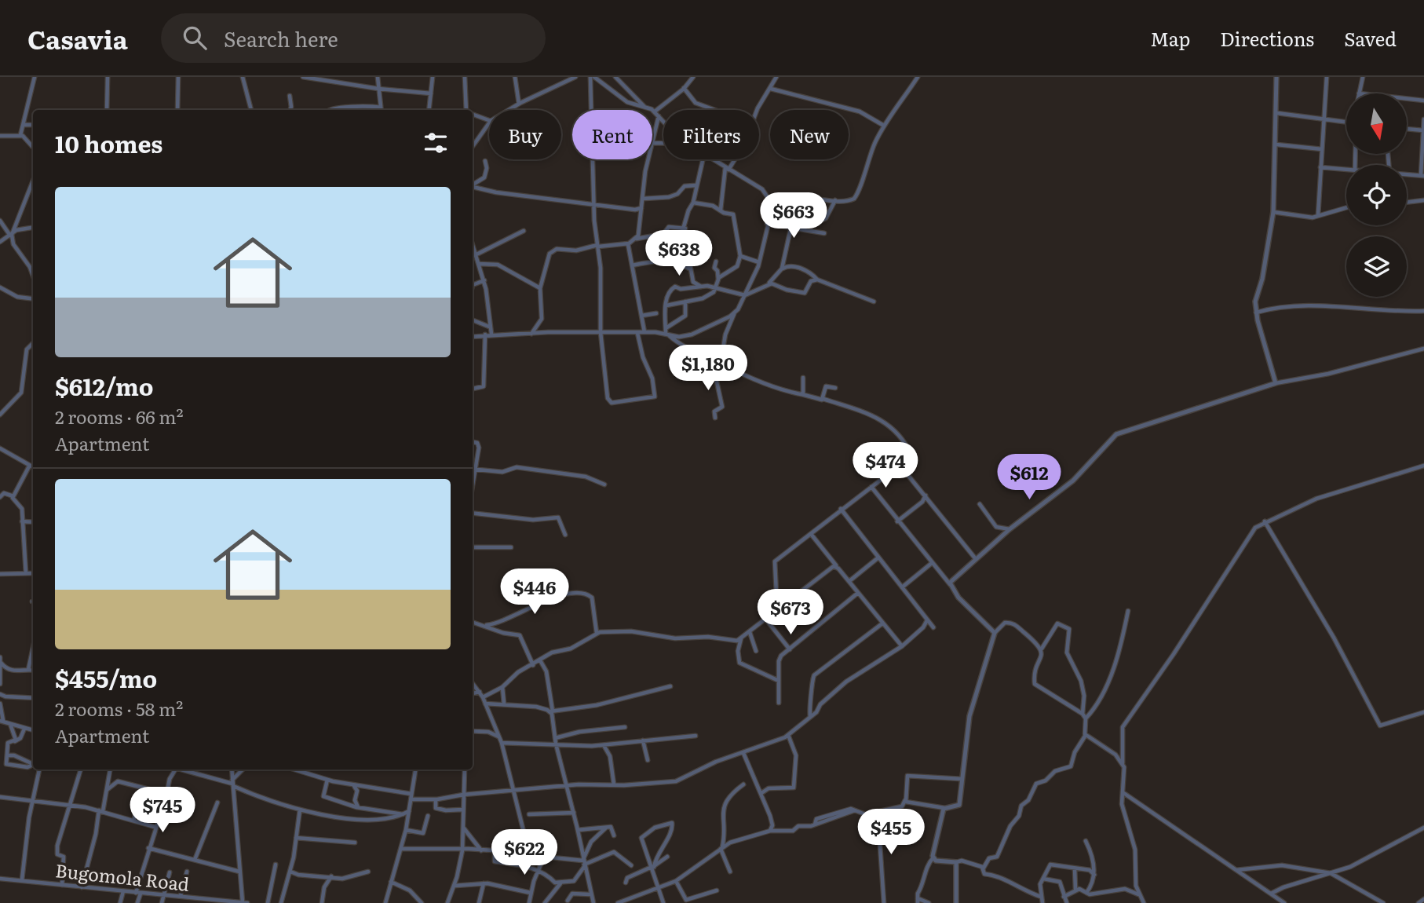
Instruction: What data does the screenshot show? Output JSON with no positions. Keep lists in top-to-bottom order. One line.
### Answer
{"streets":{"street":["Bugomola Road"]},"north":"bottom","page":{"header":"Casavia","search":"Search here","nav":["Map","Directions","Saved"],"chip":["Buy","Rent","Filters","New"],"heading":"10 homes","list":[{"name":"$612/mo","note":"2 rooms · 66 m² · Apartment"},{"name":"$455/mo","note":"2 rooms · 58 m² · Apartment"}],"price":["$663","$638","$1,180","$474","$612","$446","$673","$745","$455","$622"]}}
